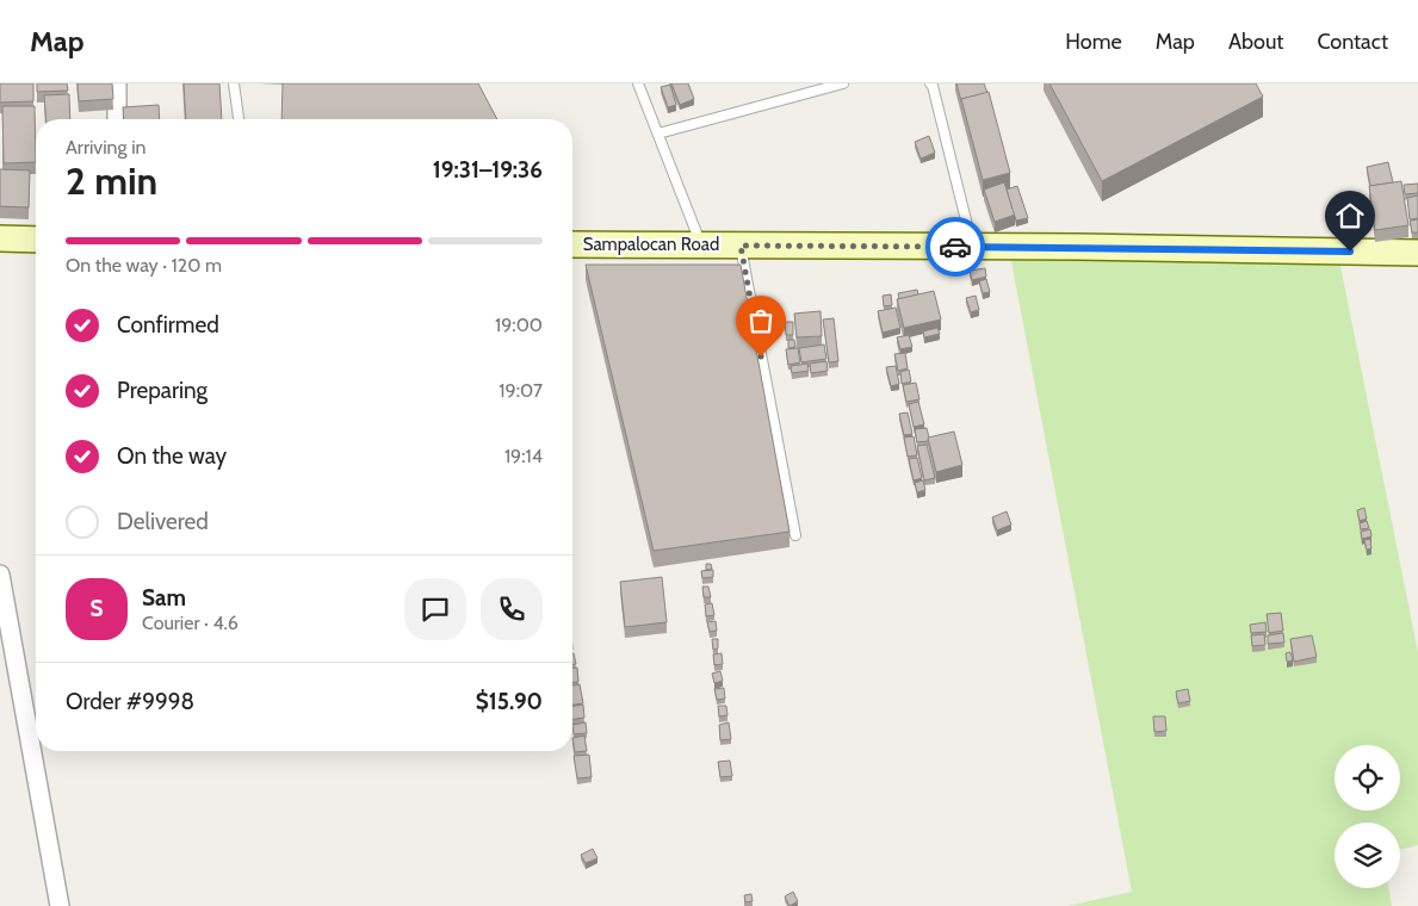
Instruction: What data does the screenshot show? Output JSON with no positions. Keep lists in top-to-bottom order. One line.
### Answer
{"streets":{"main road":["Sampalocan Road"]},"page":{"header":"Map","nav":["Home","Map","About","Contact"],"heading":["2 min","Arriving in","19:31–19:36"],"panel":["Sam","Courier · 4.6","Order #9998","$15.90"],"bar":"On the way · 120 m","list":[["Confirmed","19:00"],["Preparing","19:07"],["On the way","19:14"],"Delivered"],"round":"S"}}
